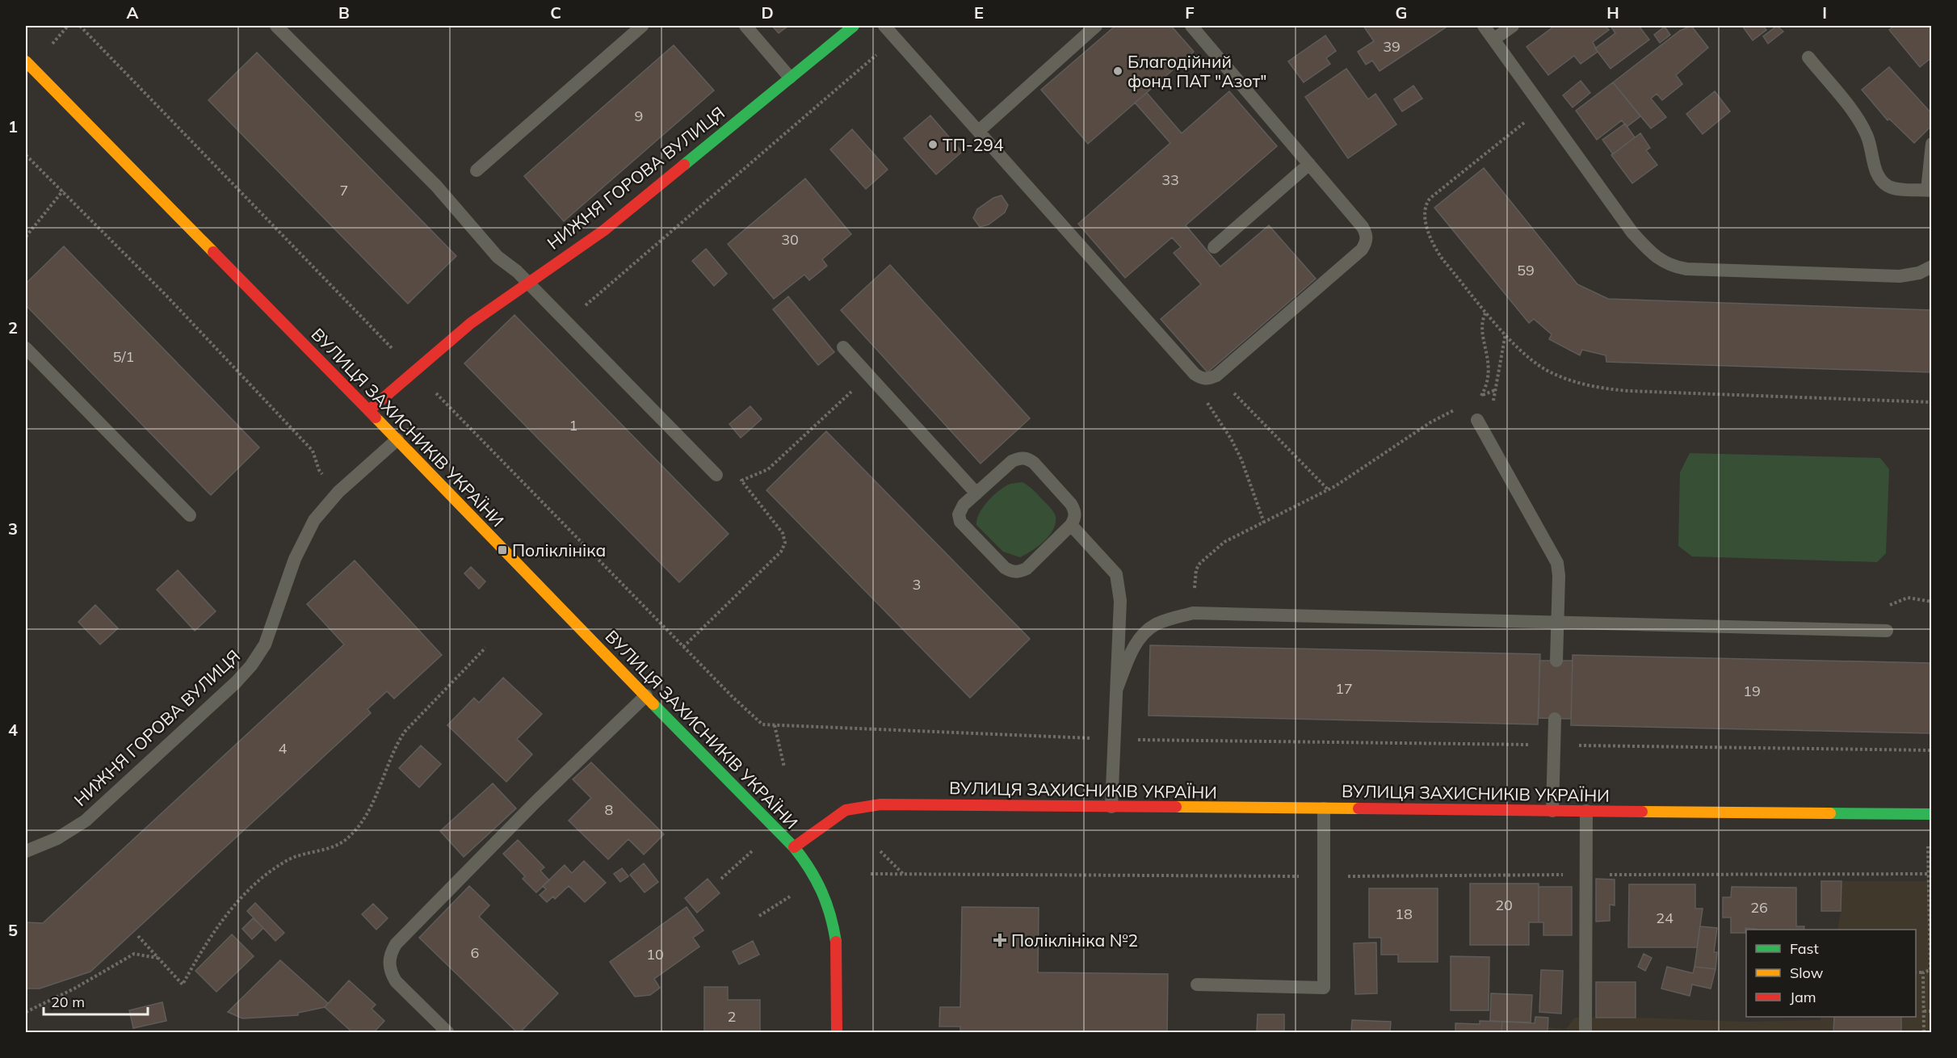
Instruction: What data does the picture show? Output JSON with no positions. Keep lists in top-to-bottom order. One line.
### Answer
{"streets":{"street":["НИЖНЯ ГОРОВА ВУЛИЦЯ","ВУЛИЦЯ ЗАХИСНИКІВ УКРАЇНИ"]},"crossings":[["НИЖНЯ ГОРОВА ВУЛИЦЯ","ВУЛИЦЯ ЗАХИСНИКІВ УКРАЇНИ"]],"places":{"other":["Благодійний фонд ПАТ \"Азот\"","ТП-294"],"transit":["Поліклініка"],"health":["Поліклініка №2"]},"house_numbers":["39","9","33","7","30","59","5/1","1","3","17","19","4","8","20","26","18","24","6","10","2"],"legend":["Fast","Slow","Jam"],"scale_bar":"20 m","grid":{"columns":["A","B","C","D","E","F","G","H","I"],"rows":["1","2","3","4","5"]}}
